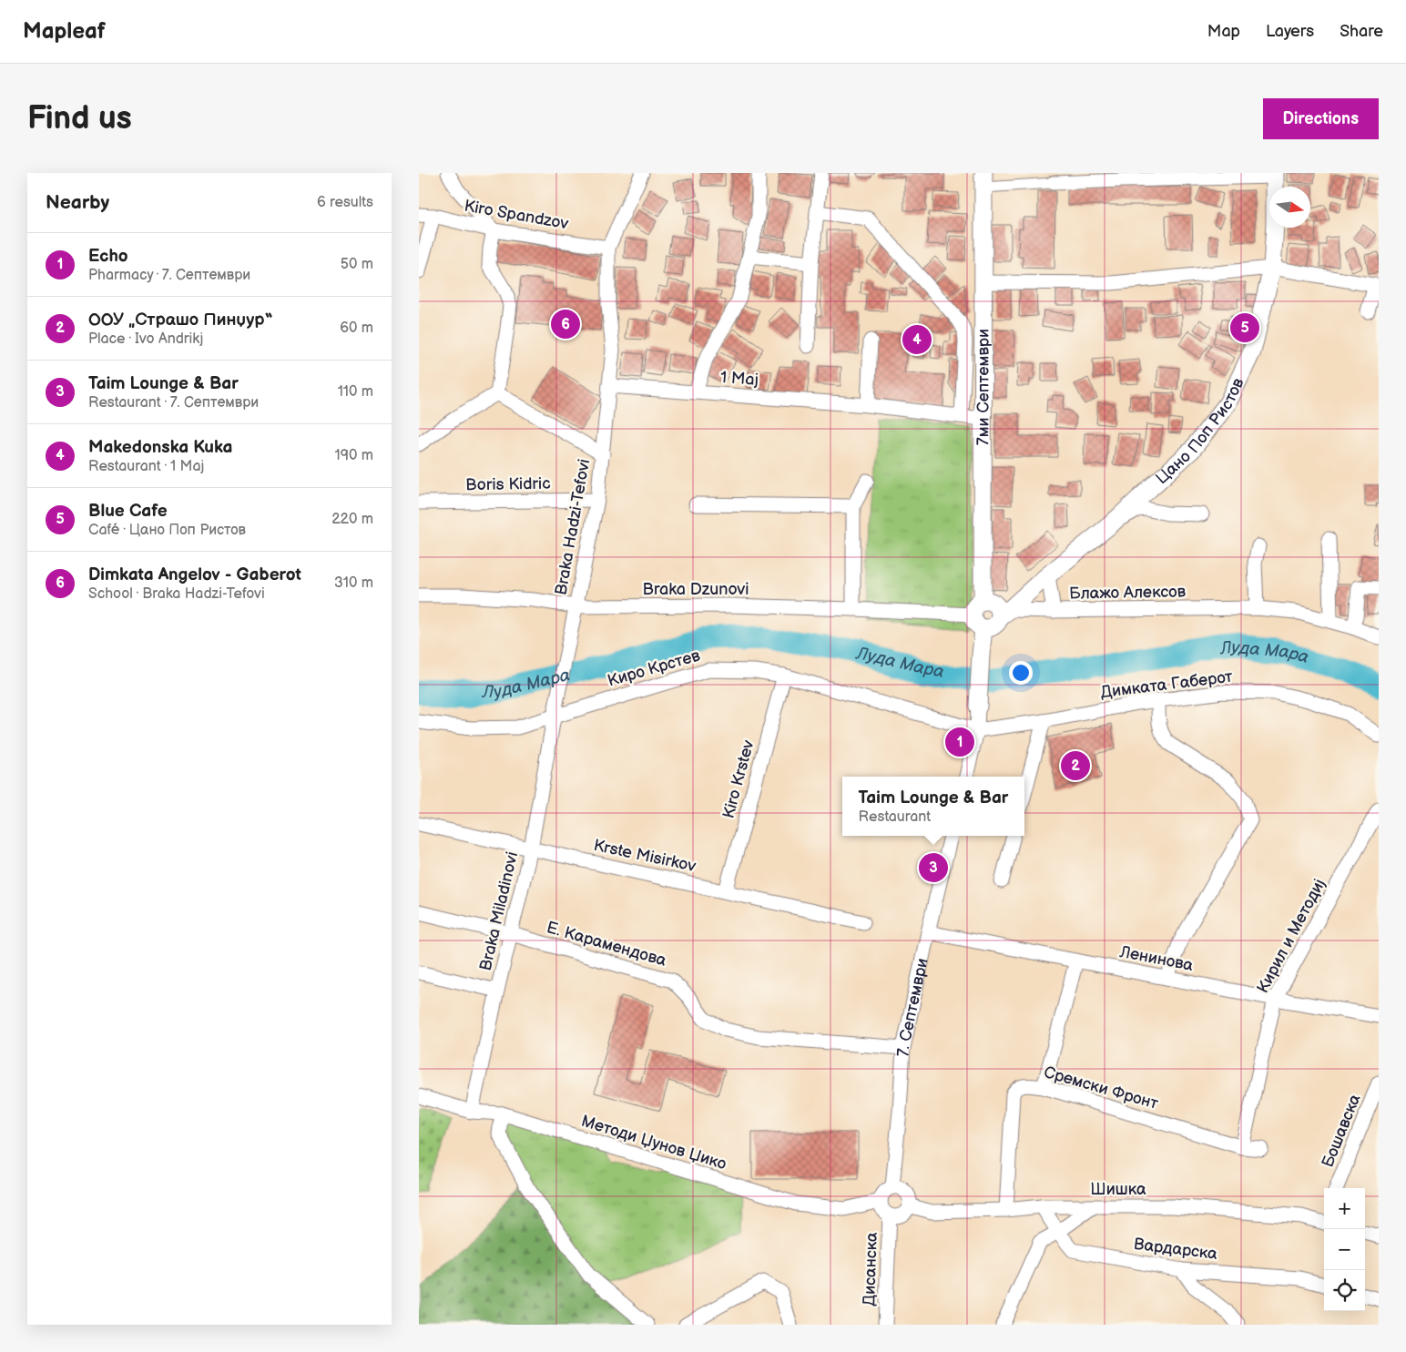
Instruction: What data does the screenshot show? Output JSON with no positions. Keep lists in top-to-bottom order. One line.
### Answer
{"streets":{"street":["Kiro Spandzov","1 Maj","7ми Септември","Цано Поп Ристов","Boris Kidric","Braka Hadzi-Tefovi","Braka Dzunovi","Блажо Алексов","Киро Крстев","Димката Габерот","Kiro Krstev","Krste Misirkov","Braka Miladinovi","Кирил и Методиј","Е. Карамендова","Ленинова","7. Септември","Сремски Фронт","Бошавска","Методи Џунов Џико","Шишка","Вардарска","Дисанска"]},"crossings":[["Kiro Spandzov","Braka Hadzi-Tefovi"],["1 Maj","7ми Септември"],["1 Maj","Braka Hadzi-Tefovi"],["7ми Септември","Цано Поп Ристов"],["7ми Септември","Braka Dzunovi"],["Цано Поп Ристов","Braka Dzunovi"],["Цано Поп Ристов","Блажо Алексов"],["Boris Kidric","Braka Hadzi-Tefovi"],["Braka Hadzi-Tefovi","Braka Dzunovi"],["Braka Hadzi-Tefovi","Киро Крстев"],["Braka Hadzi-Tefovi","Braka Miladinovi"],["Киро Крстев","Димката Габерот"],["Киро Крстев","Kiro Krstev"],["Киро Крстев","Braka Miladinovi"],["Kiro Krstev","Krste Misirkov"],["Krste Misirkov","Braka Miladinovi"],["Braka Miladinovi","Е. Карамендова"],["Braka Miladinovi","Методи Џунов Џико"],["Кирил и Методиј","Ленинова"],["Кирил и Методиј","Сремски Фронт"],["Е. Карамендова","7. Септември"],["Ленинова","7. Септември"],["7. Септември","Методи Џунов Џико"],["7. Септември","Шишка"],["7. Септември","Дисанска"],["Сремски Фронт","Шишка"],["Методи Џунов Џико","Шишка"],["Методи Џунов Џико","Дисанска"],["Шишка","Вардарска"],["Шишка","Дисанска"]],"water":["Луда Мара"],"north":"right","page":{"header":"Mapleaf","nav":["Map","Layers","Share"],"buttons":"Directions","title":"Find us","heading":["Nearby","6 results"],"list":[{"mark":"1","name":"Echo","note":"Pharmacy · 7. Септември","value":"50 m"},{"mark":"2","name":"ООУ „Страшо Пинџур“","note":"Place · Ivo Andrikj","value":"60 m"},{"mark":"3","name":"Taim Lounge & Bar","note":"Restaurant · 7. Септември","value":"110 m"},{"mark":"4","name":"Makedonska Kuka","note":"Restaurant · 1 Maj","value":"190 m"},{"mark":"5","name":"Blue Cafe","note":"Café · Цано Поп Ристов","value":"220 m"},{"mark":"6","name":"Dimkata Angelov - Gaberot","note":"School · Braka Hadzi-Tefovi","value":"310 m"}],"pins":["6","5","4","1","2","3"],"popup":["Taim Lounge & Bar","Restaurant"],"map_buttons":["+","−"]}}
